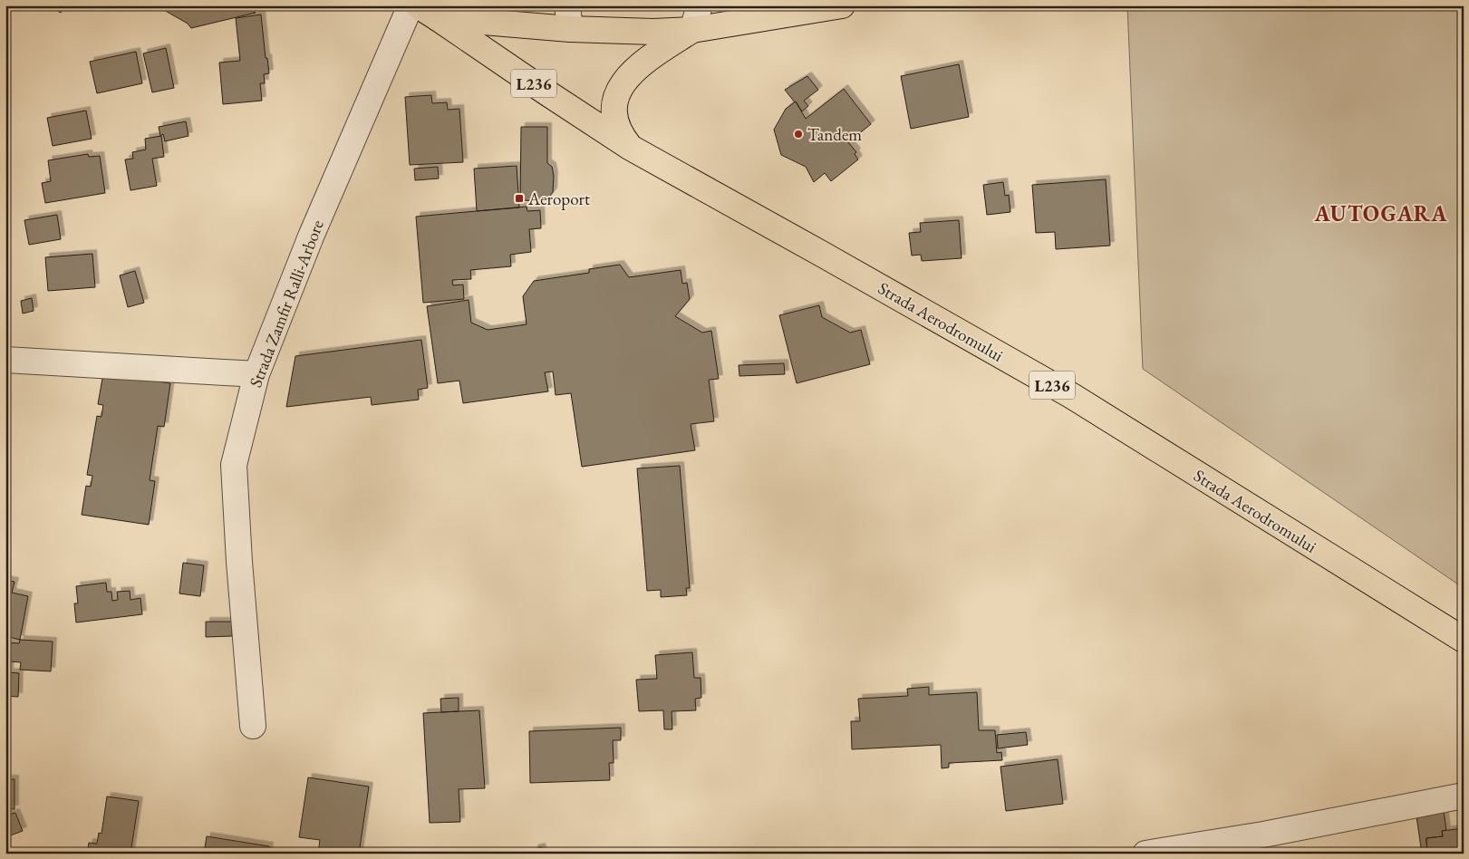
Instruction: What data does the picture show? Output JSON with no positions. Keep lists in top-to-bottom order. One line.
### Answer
{"streets":{"main road":["L236","Strada Aerodromului"],"street":["Strada Zamfir Ralli-Arbore"]},"districts":["AUTOGARA"],"places":{"other":["Tandem"],"transit":["Aeroport"]}}
